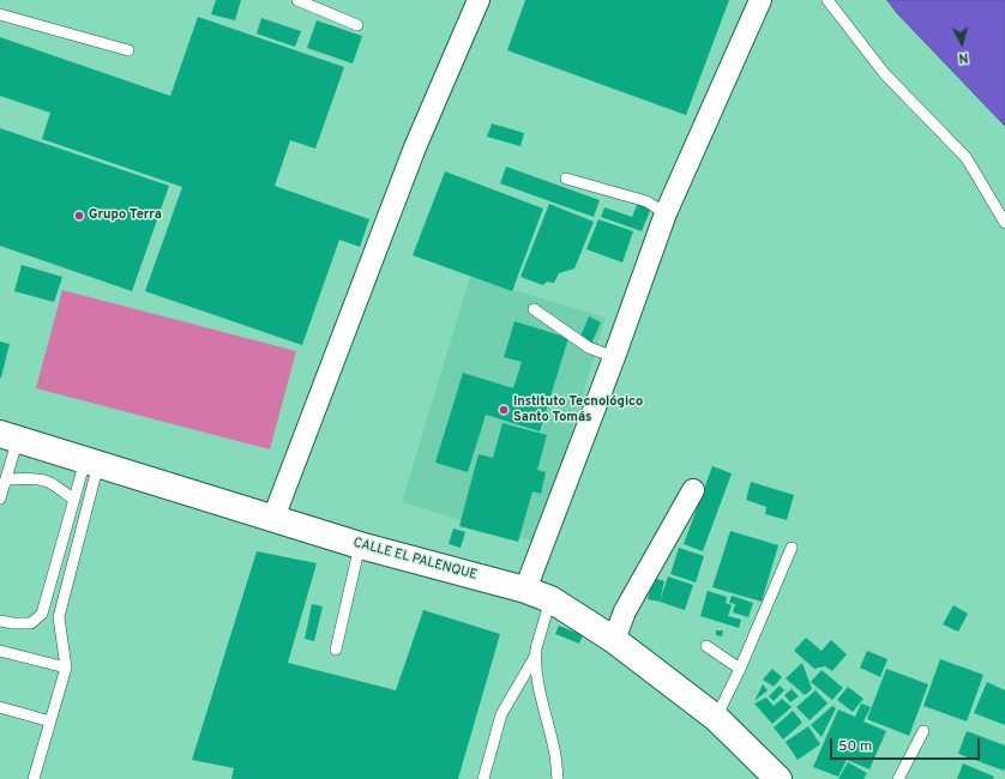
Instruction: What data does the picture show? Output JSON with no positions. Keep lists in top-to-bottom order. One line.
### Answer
{"streets":{"street":["CALLE EL PALENQUE"]},"places":["Grupo Terra","Instituto Tecnológico Santo Tomás"],"scale_bar":"50 m","north":"bottom"}
